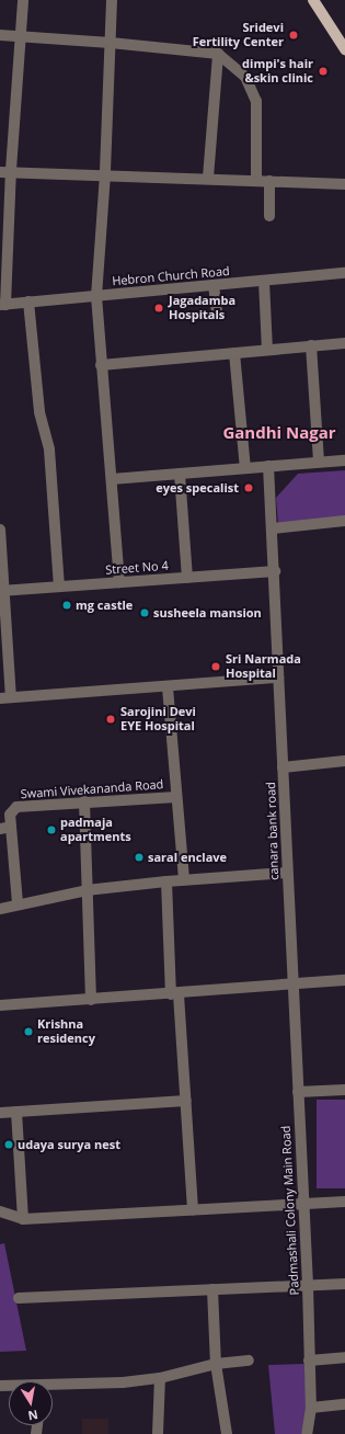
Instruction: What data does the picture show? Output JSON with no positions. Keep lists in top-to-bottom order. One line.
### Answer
{"streets":{"street":["Hebron Church Road","Street No 4","Swami Vivekananda Road","canara bank road","Padmashali Colony Main Road"]},"crossings":[["Street No 4","canara bank road"],["canara bank road","Padmashali Colony Main Road"]],"districts":["Gandhi Nagar"],"places":["Sridevi Fertility Center","dimpi's hair &skin clinic","Jagadamba Hospitals","eyes specalist","mg castle","susheela mansion","Sri Narmada Hospital","Sarojini Devi EYE Hospital","padmaja apartments","saral enclave","Krishna residency","udaya surya nest"],"north":"bottom"}
